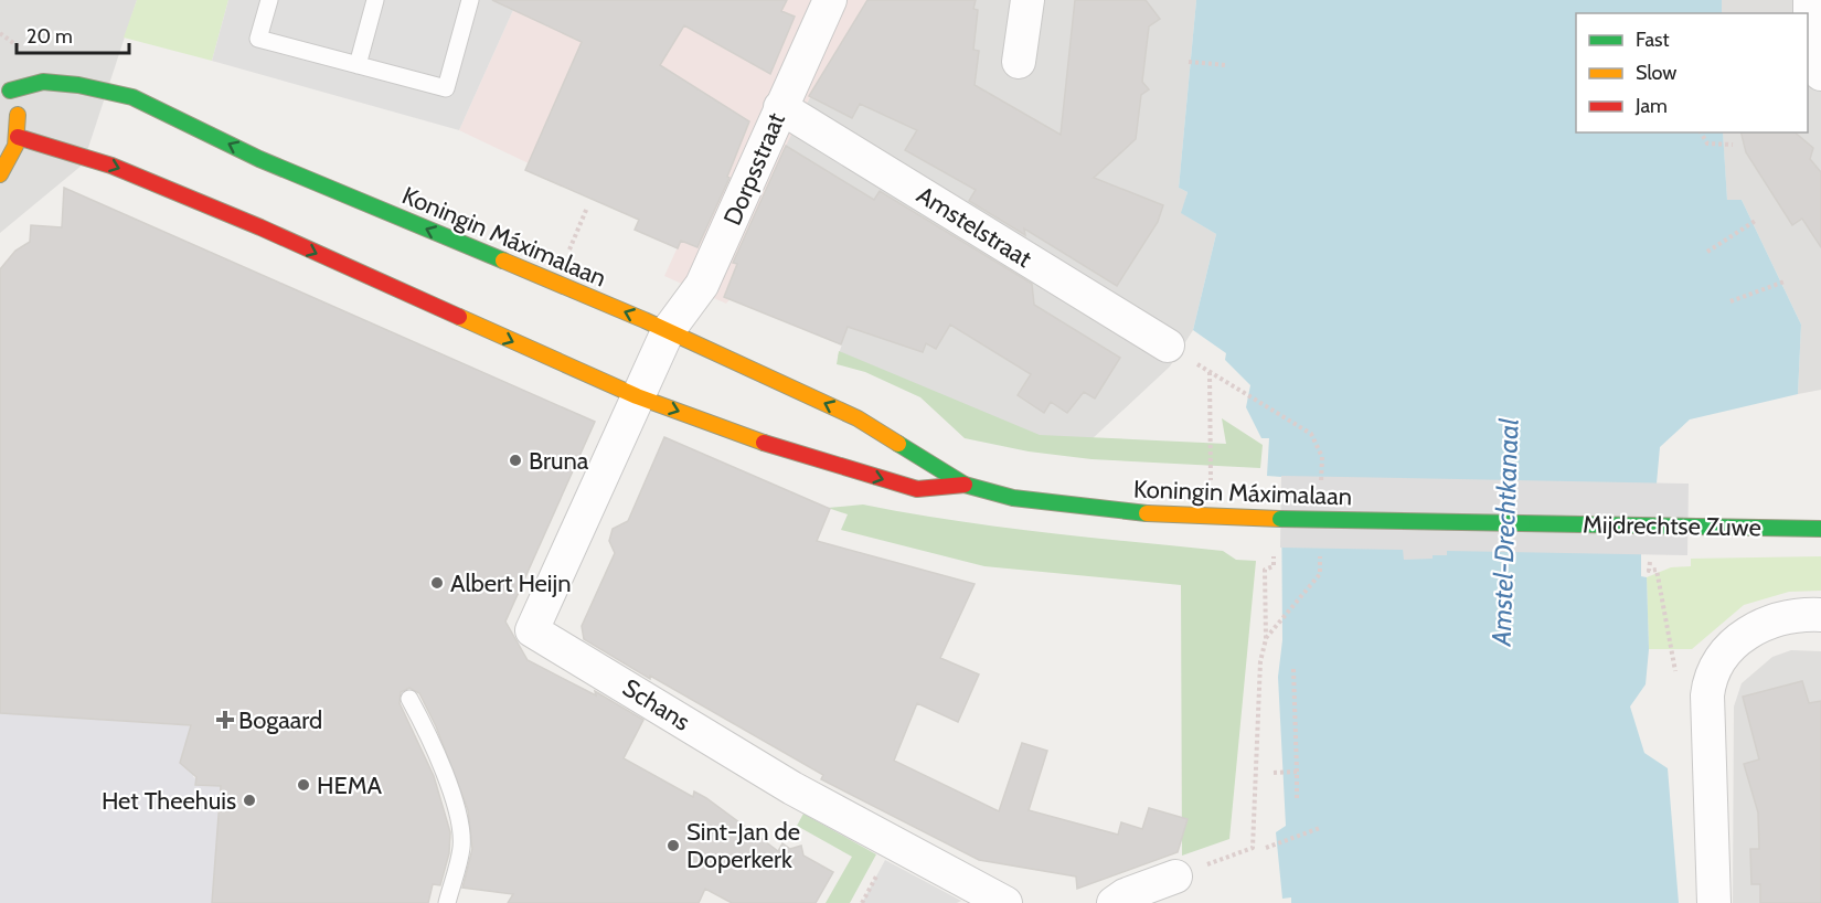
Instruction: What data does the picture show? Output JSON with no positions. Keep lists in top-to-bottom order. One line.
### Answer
{"streets":{"street":["Dorpsstraat","Amstelstraat","Koningin Máximalaan","Mijdrechtse Zuwe","Schans"]},"crossings":[["Dorpsstraat","Amstelstraat"],["Dorpsstraat","Koningin Máximalaan"],["Dorpsstraat","Schans"],["Koningin Máximalaan","Mijdrechtse Zuwe"],["Koningin Máximalaan","Schans"]],"water":["Amstel-Drechtkanaal"],"places":{"other":["Bruna","Albert Heijn","HEMA","Het Theehuis","Sint-Jan de Doperkerk"],"health":["Bogaard"]},"legend":["Fast","Slow","Jam"],"scale_bar":"20 m"}
